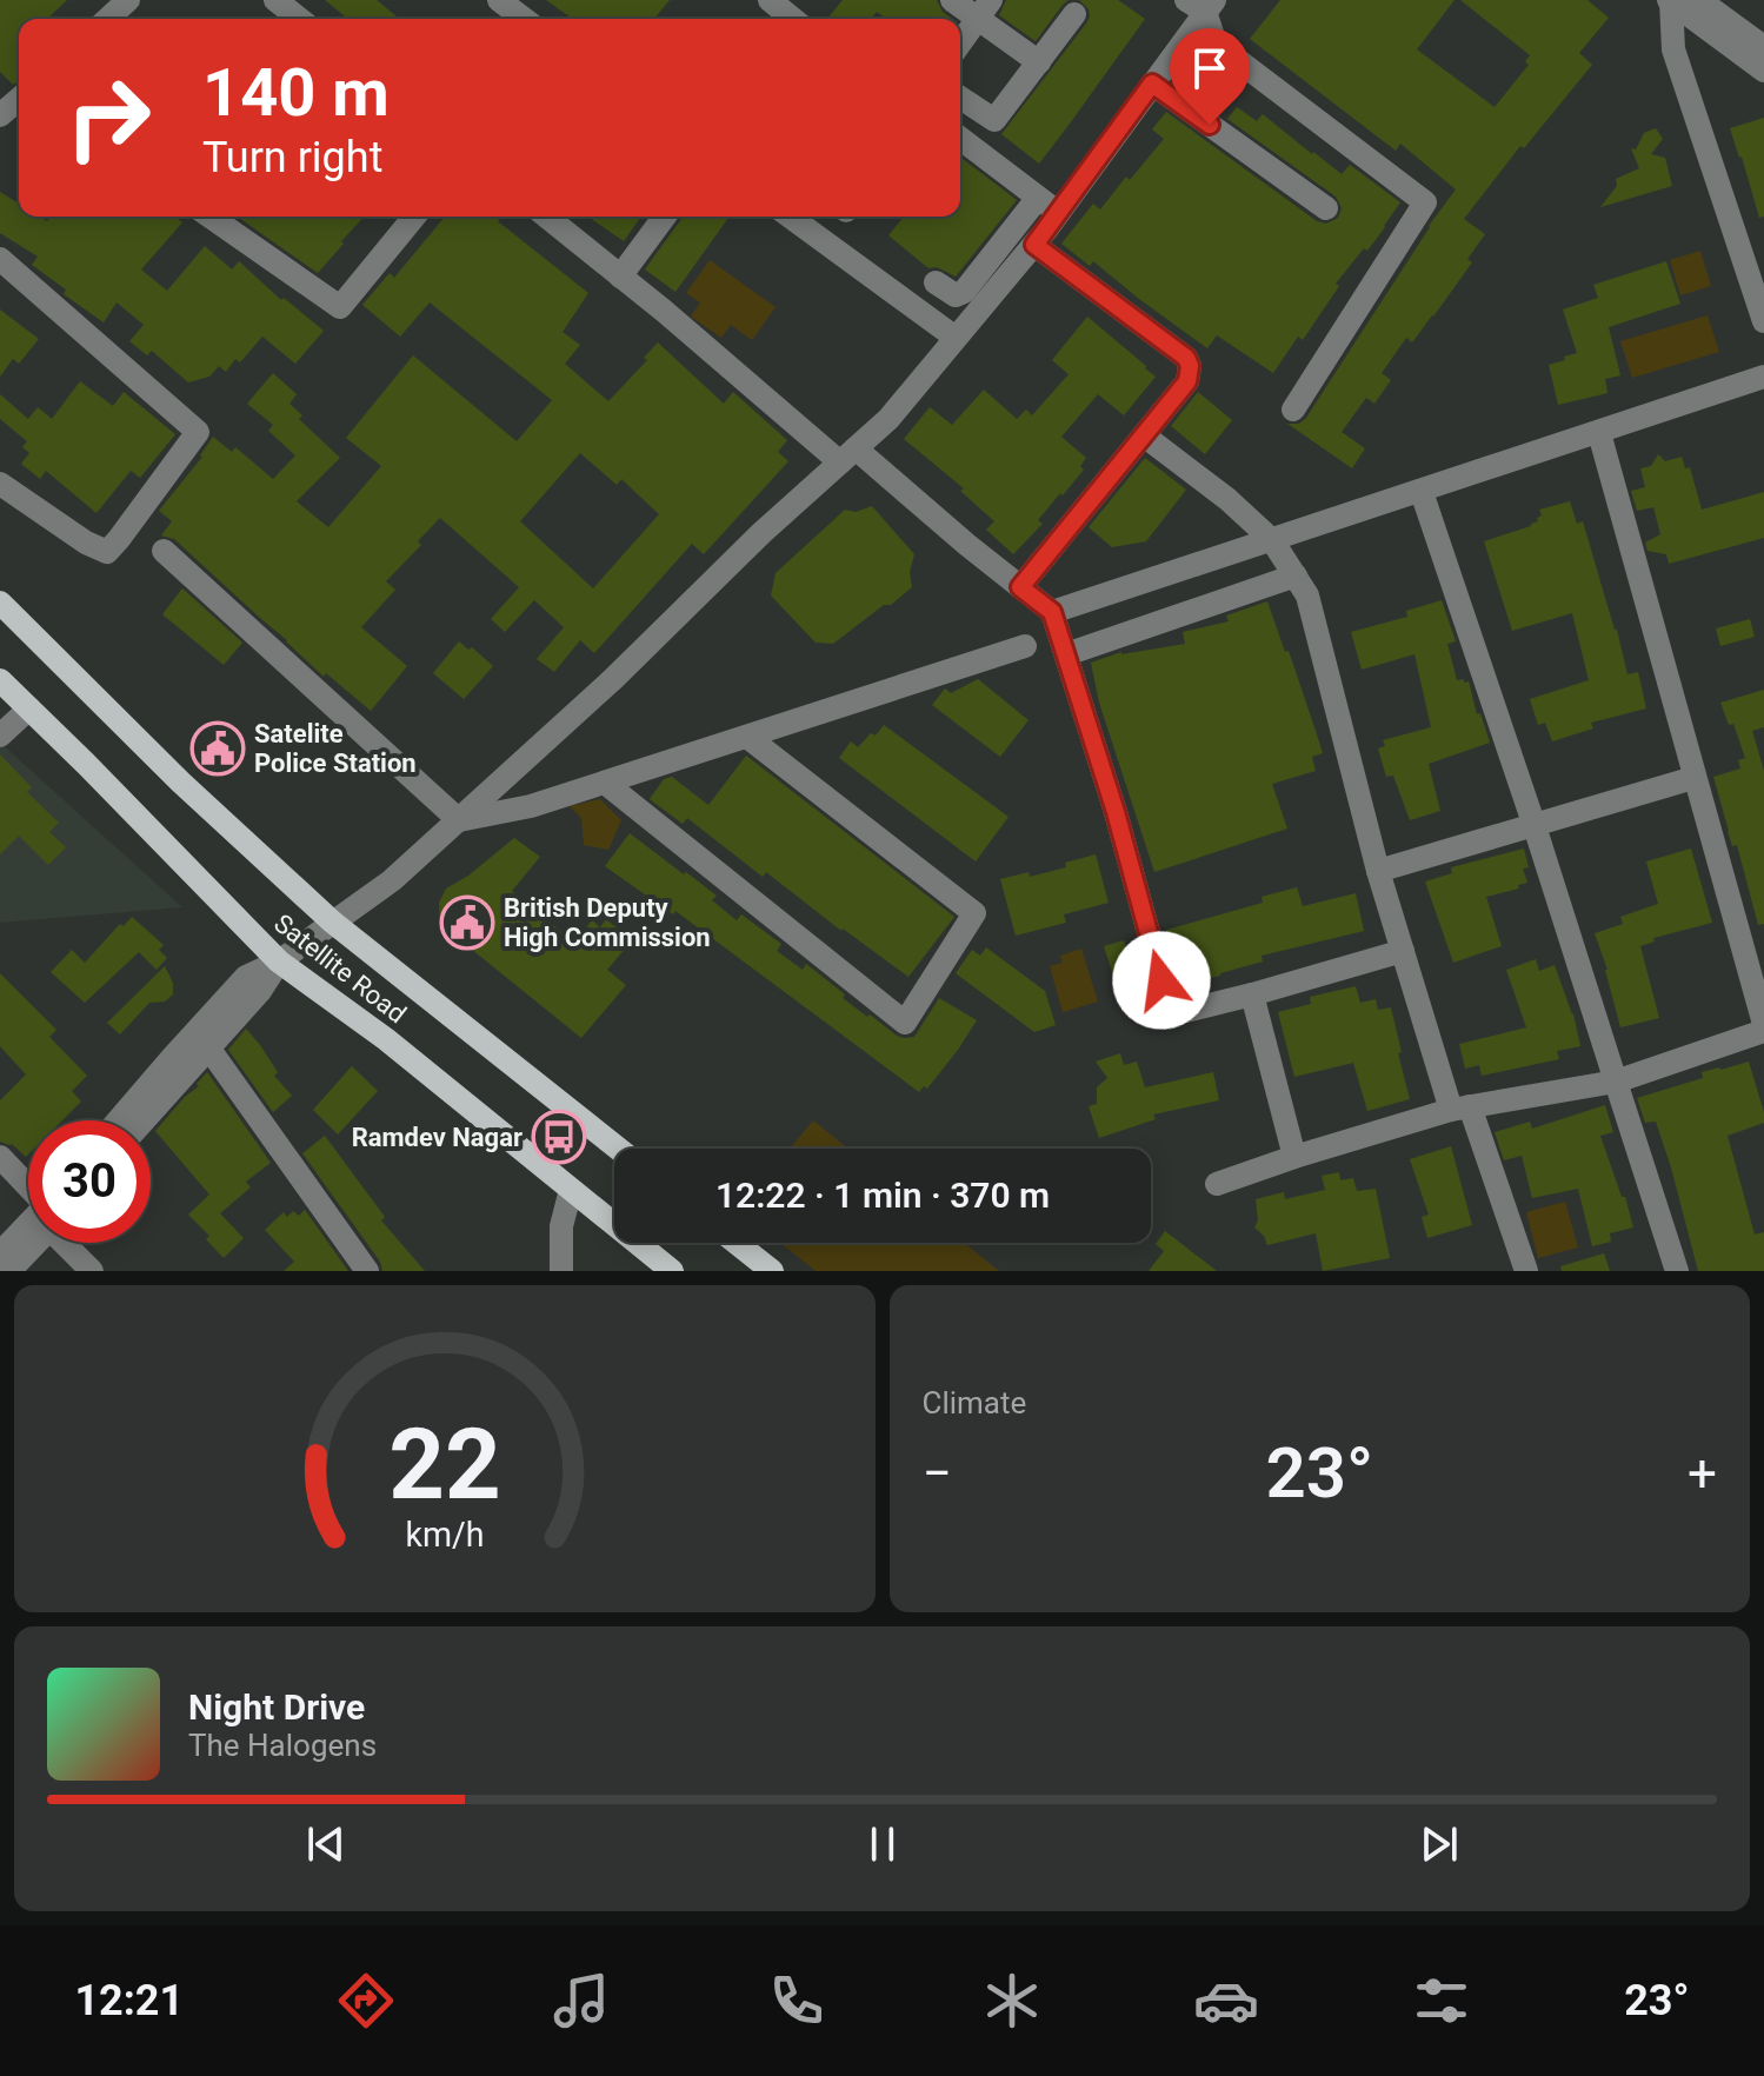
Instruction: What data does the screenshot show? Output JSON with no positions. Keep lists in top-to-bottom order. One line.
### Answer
{"streets":{"main road":["Satellite Road"]},"places":{"public building":["Satelite Police Station","British Deputy High Commission"],"bus stop":["Ramdev Nagar"]},"page":{"turn":["140 m","Turn right"],"limit":"30","trip":"12:22 · 1 min · 370 m","tile":"Climate","heat":["−","23°","+"],"song":["Night Drive","The Halogens"],"tabs":["12:21","23°"],"gauge":["22","km/h"]}}
